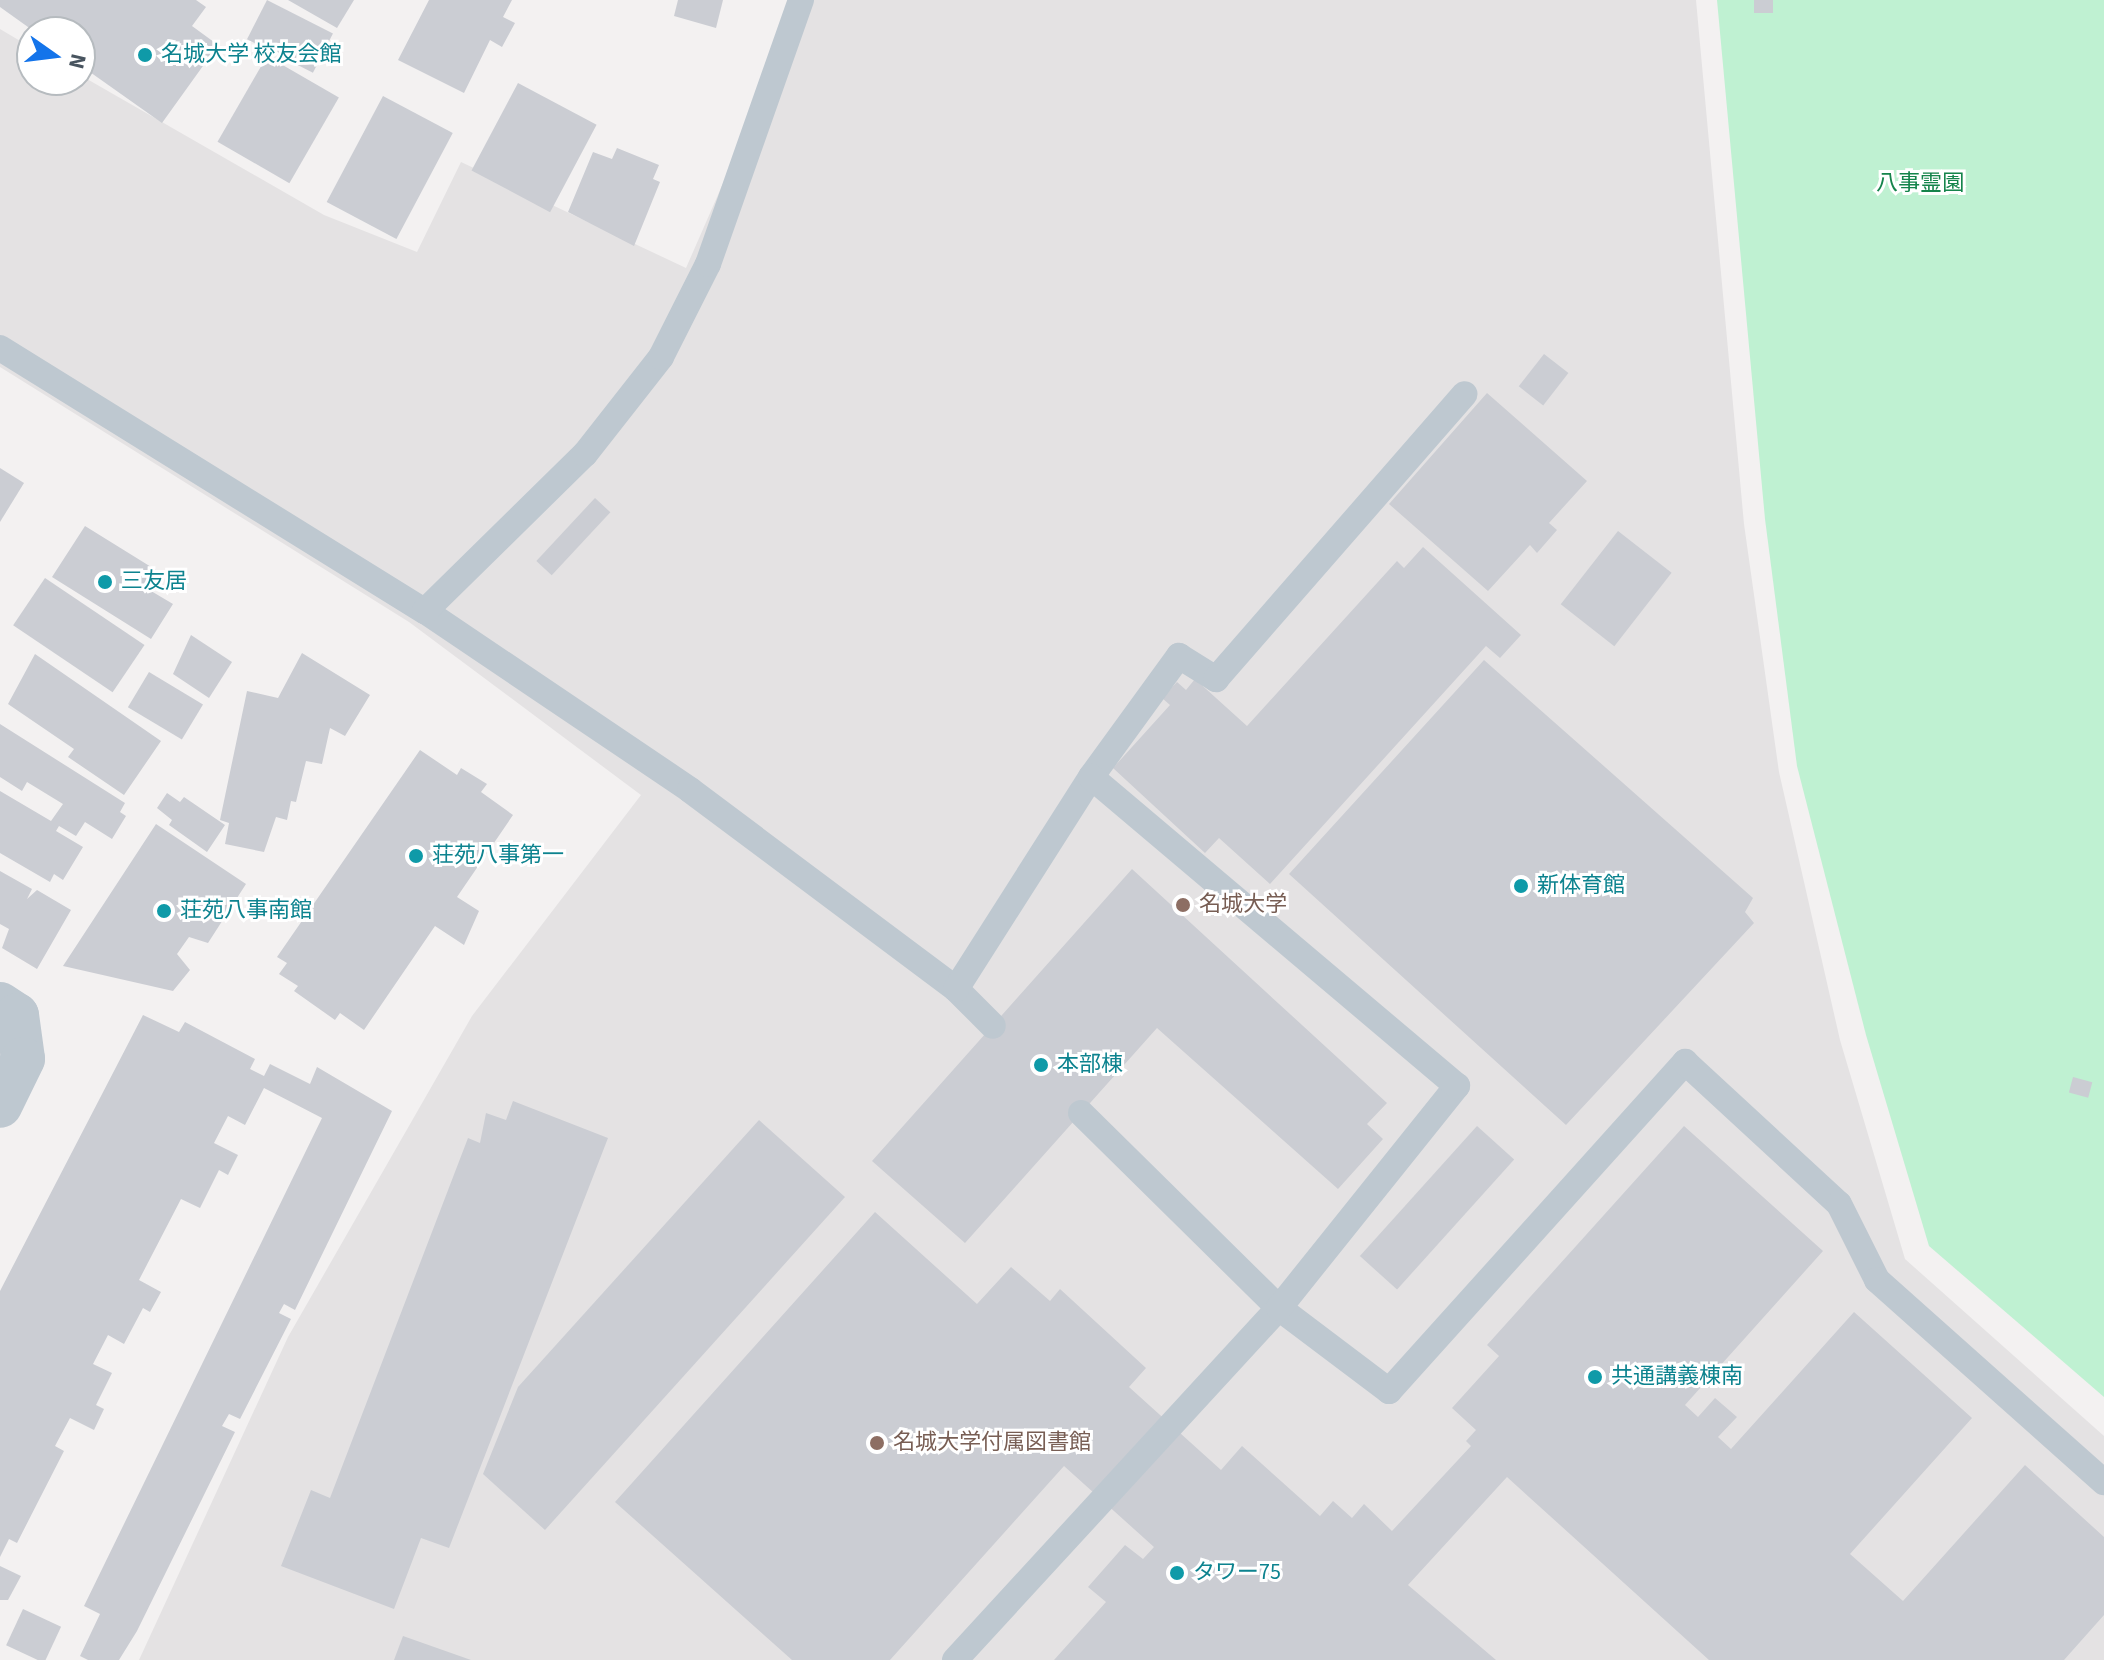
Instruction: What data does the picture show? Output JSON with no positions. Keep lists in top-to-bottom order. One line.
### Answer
{"parks":["八事霊園"],"places":["名城大学 校友会館","三友居","荘苑八事第一","新体育館","名城大学","荘苑八事南館","本部棟","共通講義棟南","名城大学付属図書館","タワー75"],"north":"right"}
